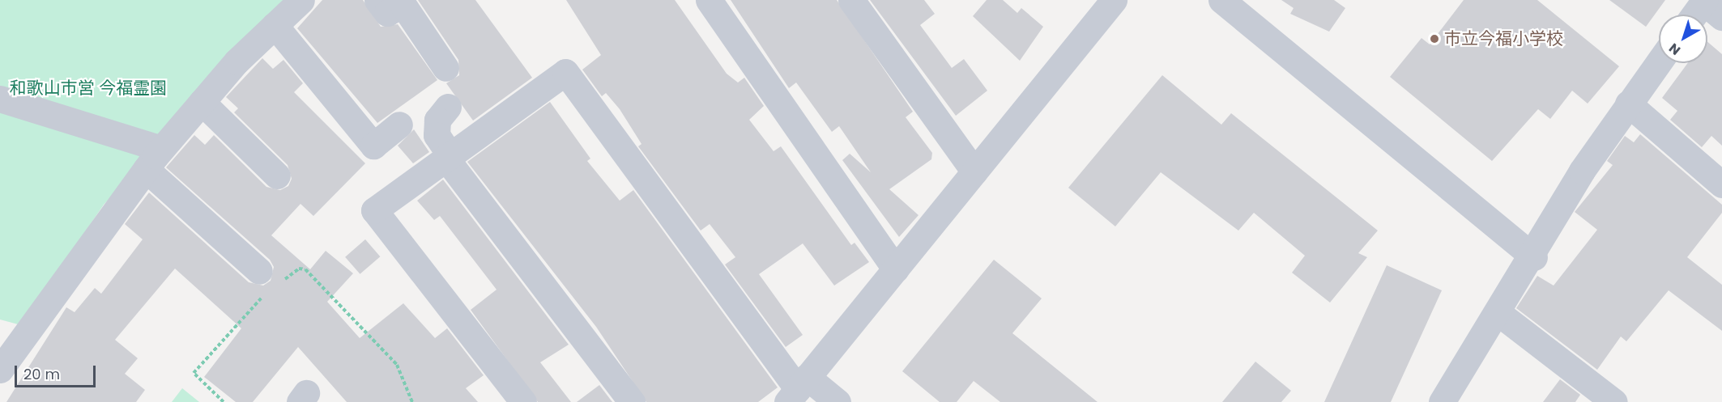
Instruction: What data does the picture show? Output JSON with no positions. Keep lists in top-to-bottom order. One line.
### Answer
{"parks":["和歌山市営 今福霊園"],"places":["市立今福小学校"],"scale_bar":"20 m","north":"bottom left"}
